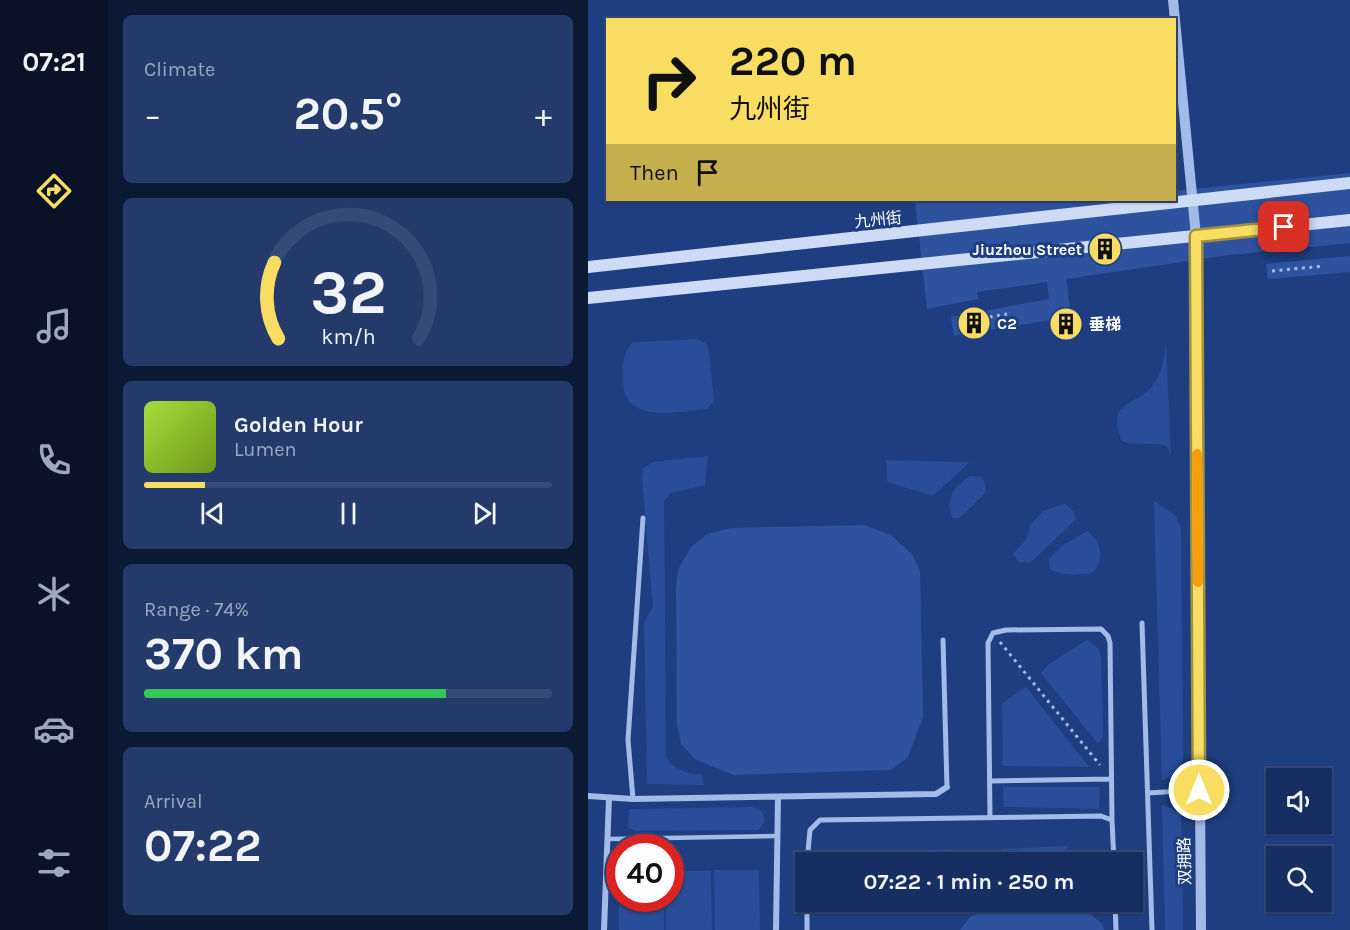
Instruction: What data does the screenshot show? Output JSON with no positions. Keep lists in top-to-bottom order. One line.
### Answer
{"streets":{"main road":["九州街"],"street":["双拥路"]},"crossings":[["九州街","双拥路"]],"places":{"building":["Jiuzhou Street","C2","垂梯"]},"page":{"tabs":"07:21","tile":["Climate",["Range · 74%","370 km"],["Arrival","07:22"]],"turn":["220 m","九州街"],"heat":["−","20.5°","+"],"then":"Then","song":["Golden Hour","Lumen"],"limit":"40","trip":"07:22 · 1 min · 250 m","gauge":["32","km/h"]}}
